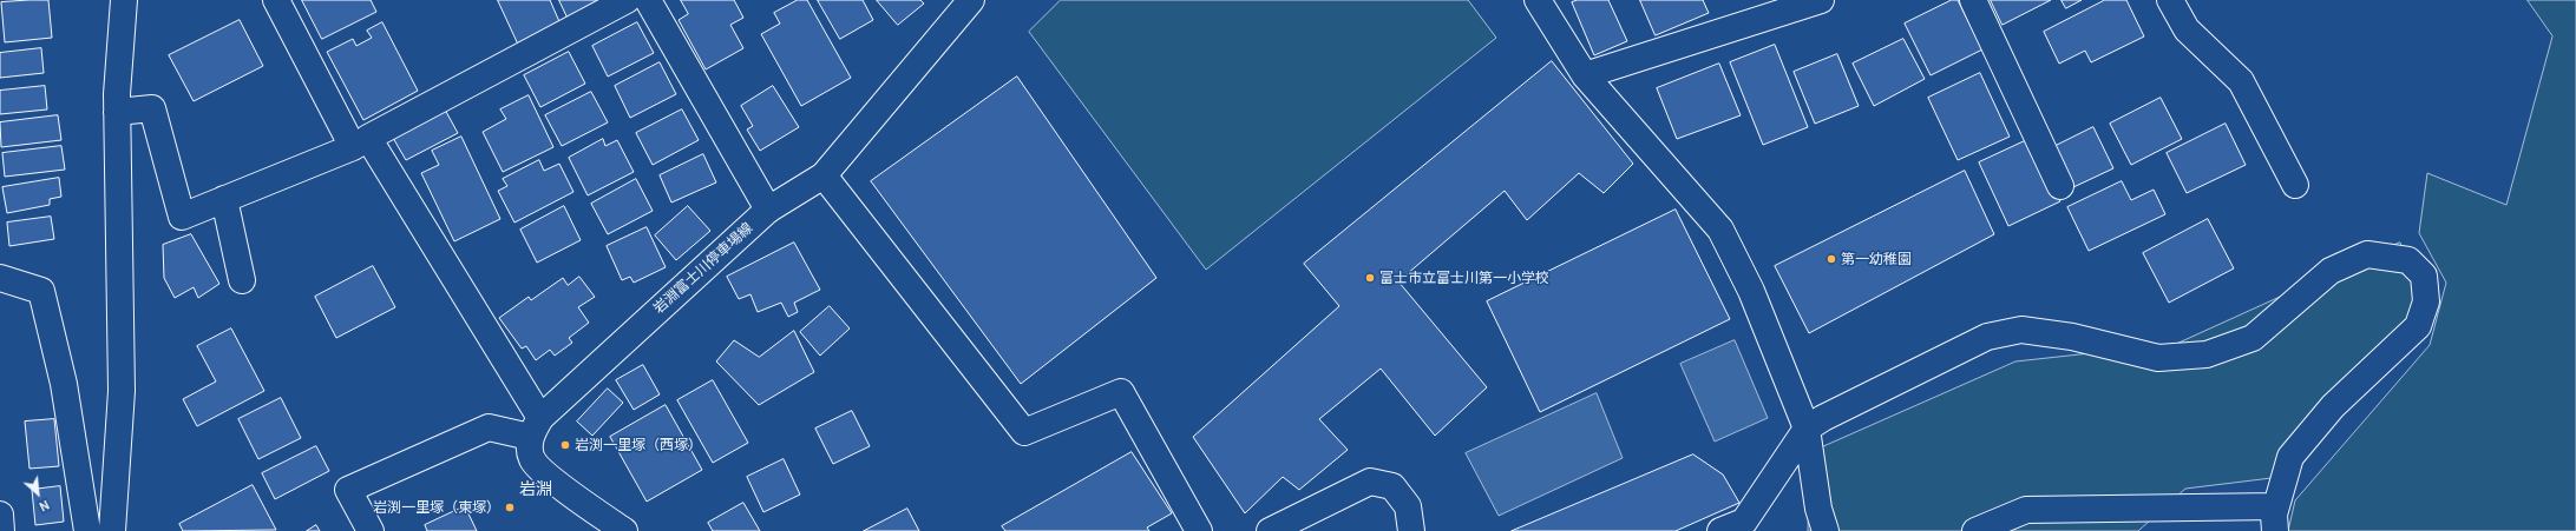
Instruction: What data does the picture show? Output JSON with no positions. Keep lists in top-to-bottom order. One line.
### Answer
{"streets":{"street":["岩淵富士川停車場線"]},"districts":["岩淵"],"places":["第一幼稚園","富士市立富士川第一小学校","岩渕一里塚（西塚）","岩渕一里塚（東塚）"],"north":"bottom right"}
